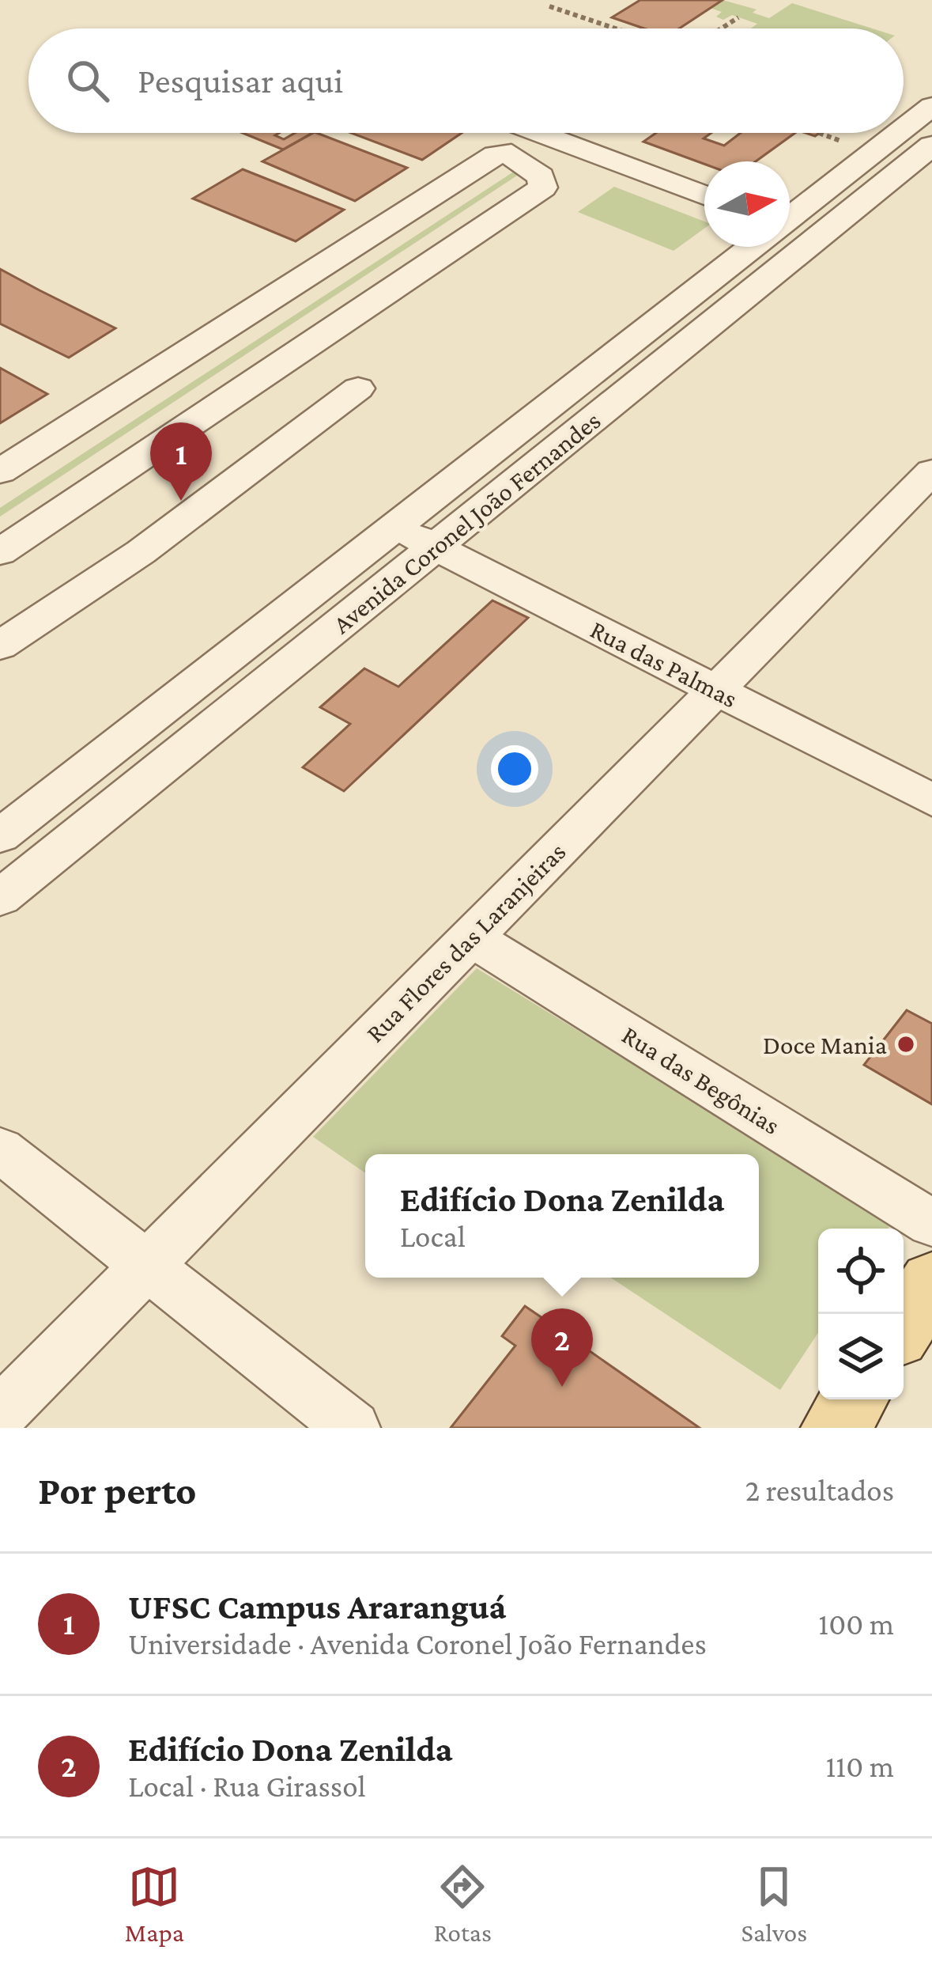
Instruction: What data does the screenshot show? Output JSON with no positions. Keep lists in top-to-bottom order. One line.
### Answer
{"streets":{"street":["Avenida Coronel João Fernandes","Rua das Palmas","Rua Flores das Laranjeiras","Rua das Begônias"]},"crossings":[["Avenida Coronel João Fernandes","Rua das Palmas"],["Rua das Palmas","Rua Flores das Laranjeiras"],["Rua Flores das Laranjeiras","Rua das Begônias"]],"places":["Doce Mania"],"north":"right","page":{"search":"Pesquisar aqui","pins":["1","2"],"popup":["Edifício Dona Zenilda","Local"],"heading":["Por perto","2 resultados"],"list":[{"mark":"1","name":"UFSC Campus Araranguá","note":"Universidade · Avenida Coronel João Fernandes","value":"100 m"},{"mark":"2","name":"Edifício Dona Zenilda","note":"Local · Rua Girassol","value":"110 m"}],"nav":["Mapa","Rotas","Salvos"]}}
